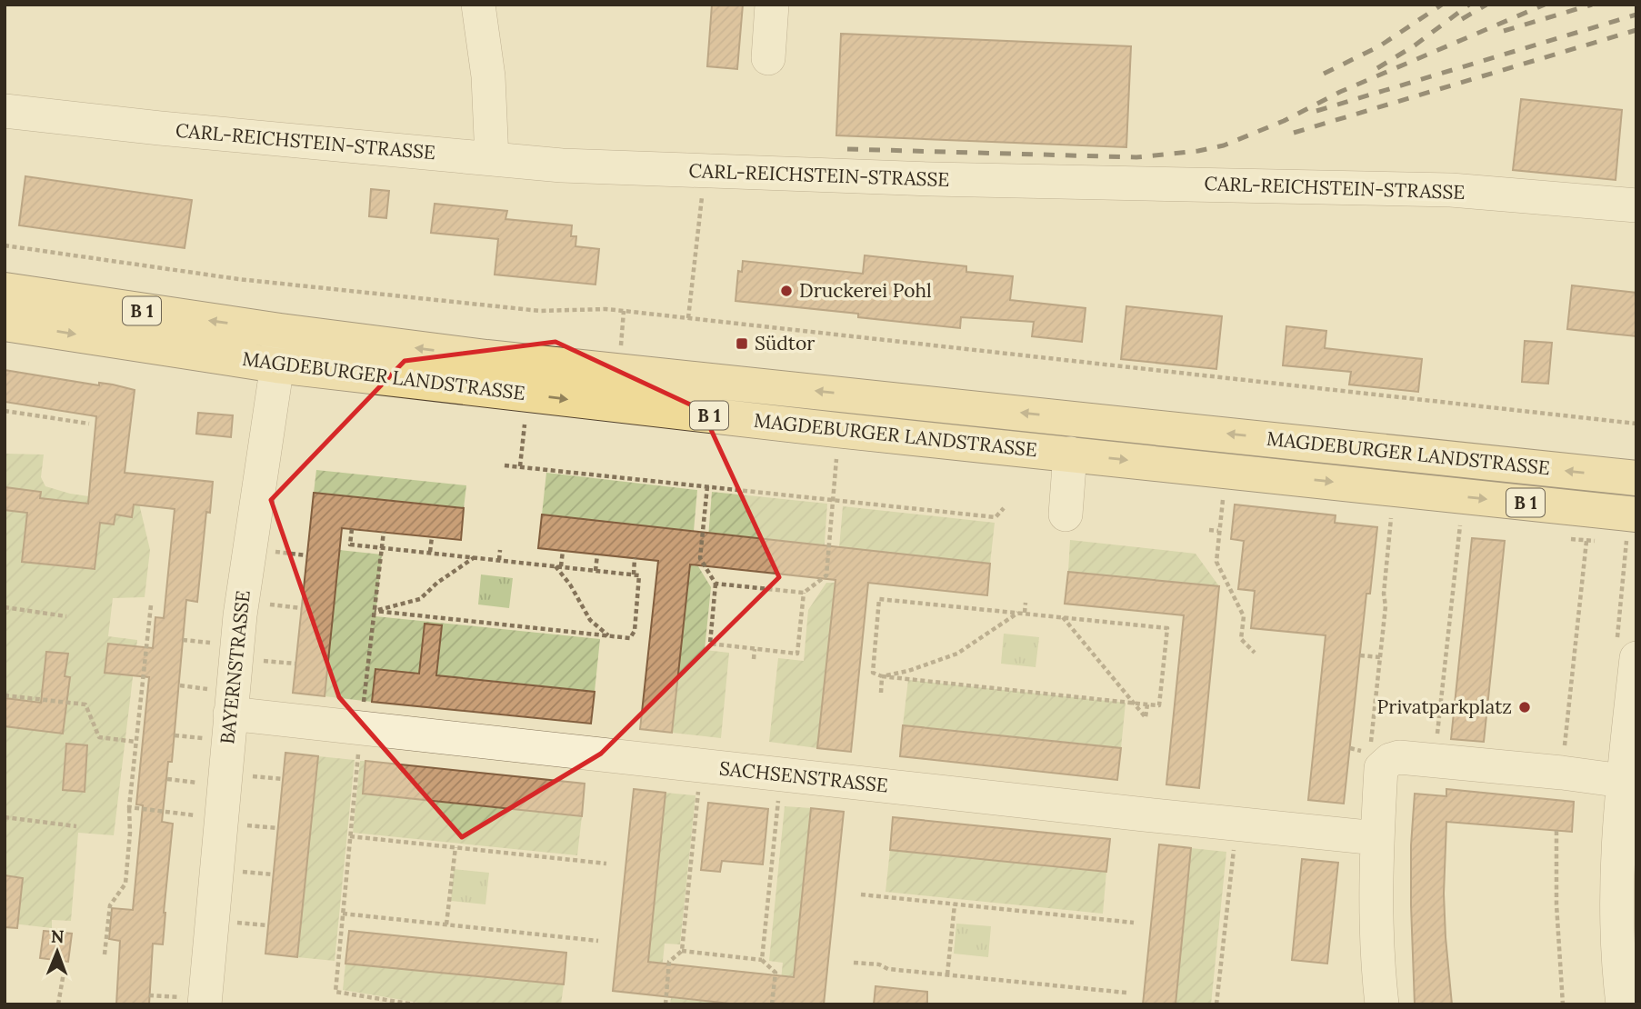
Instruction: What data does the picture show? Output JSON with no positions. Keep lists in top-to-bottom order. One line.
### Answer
{"streets":{"main road":["B 1","MAGDEBURGER LANDSTRASSE"],"street":["CARL-REICHSTEIN-STRASSE","BAYERNSTRASSE","SACHSENSTRASSE"]},"crossings":[["MAGDEBURGER LANDSTRASSE","BAYERNSTRASSE"],["BAYERNSTRASSE","SACHSENSTRASSE"]],"places":{"other":["Druckerei Pohl","Privatparkplatz"],"transit":["Südtor"]},"north":"top"}
